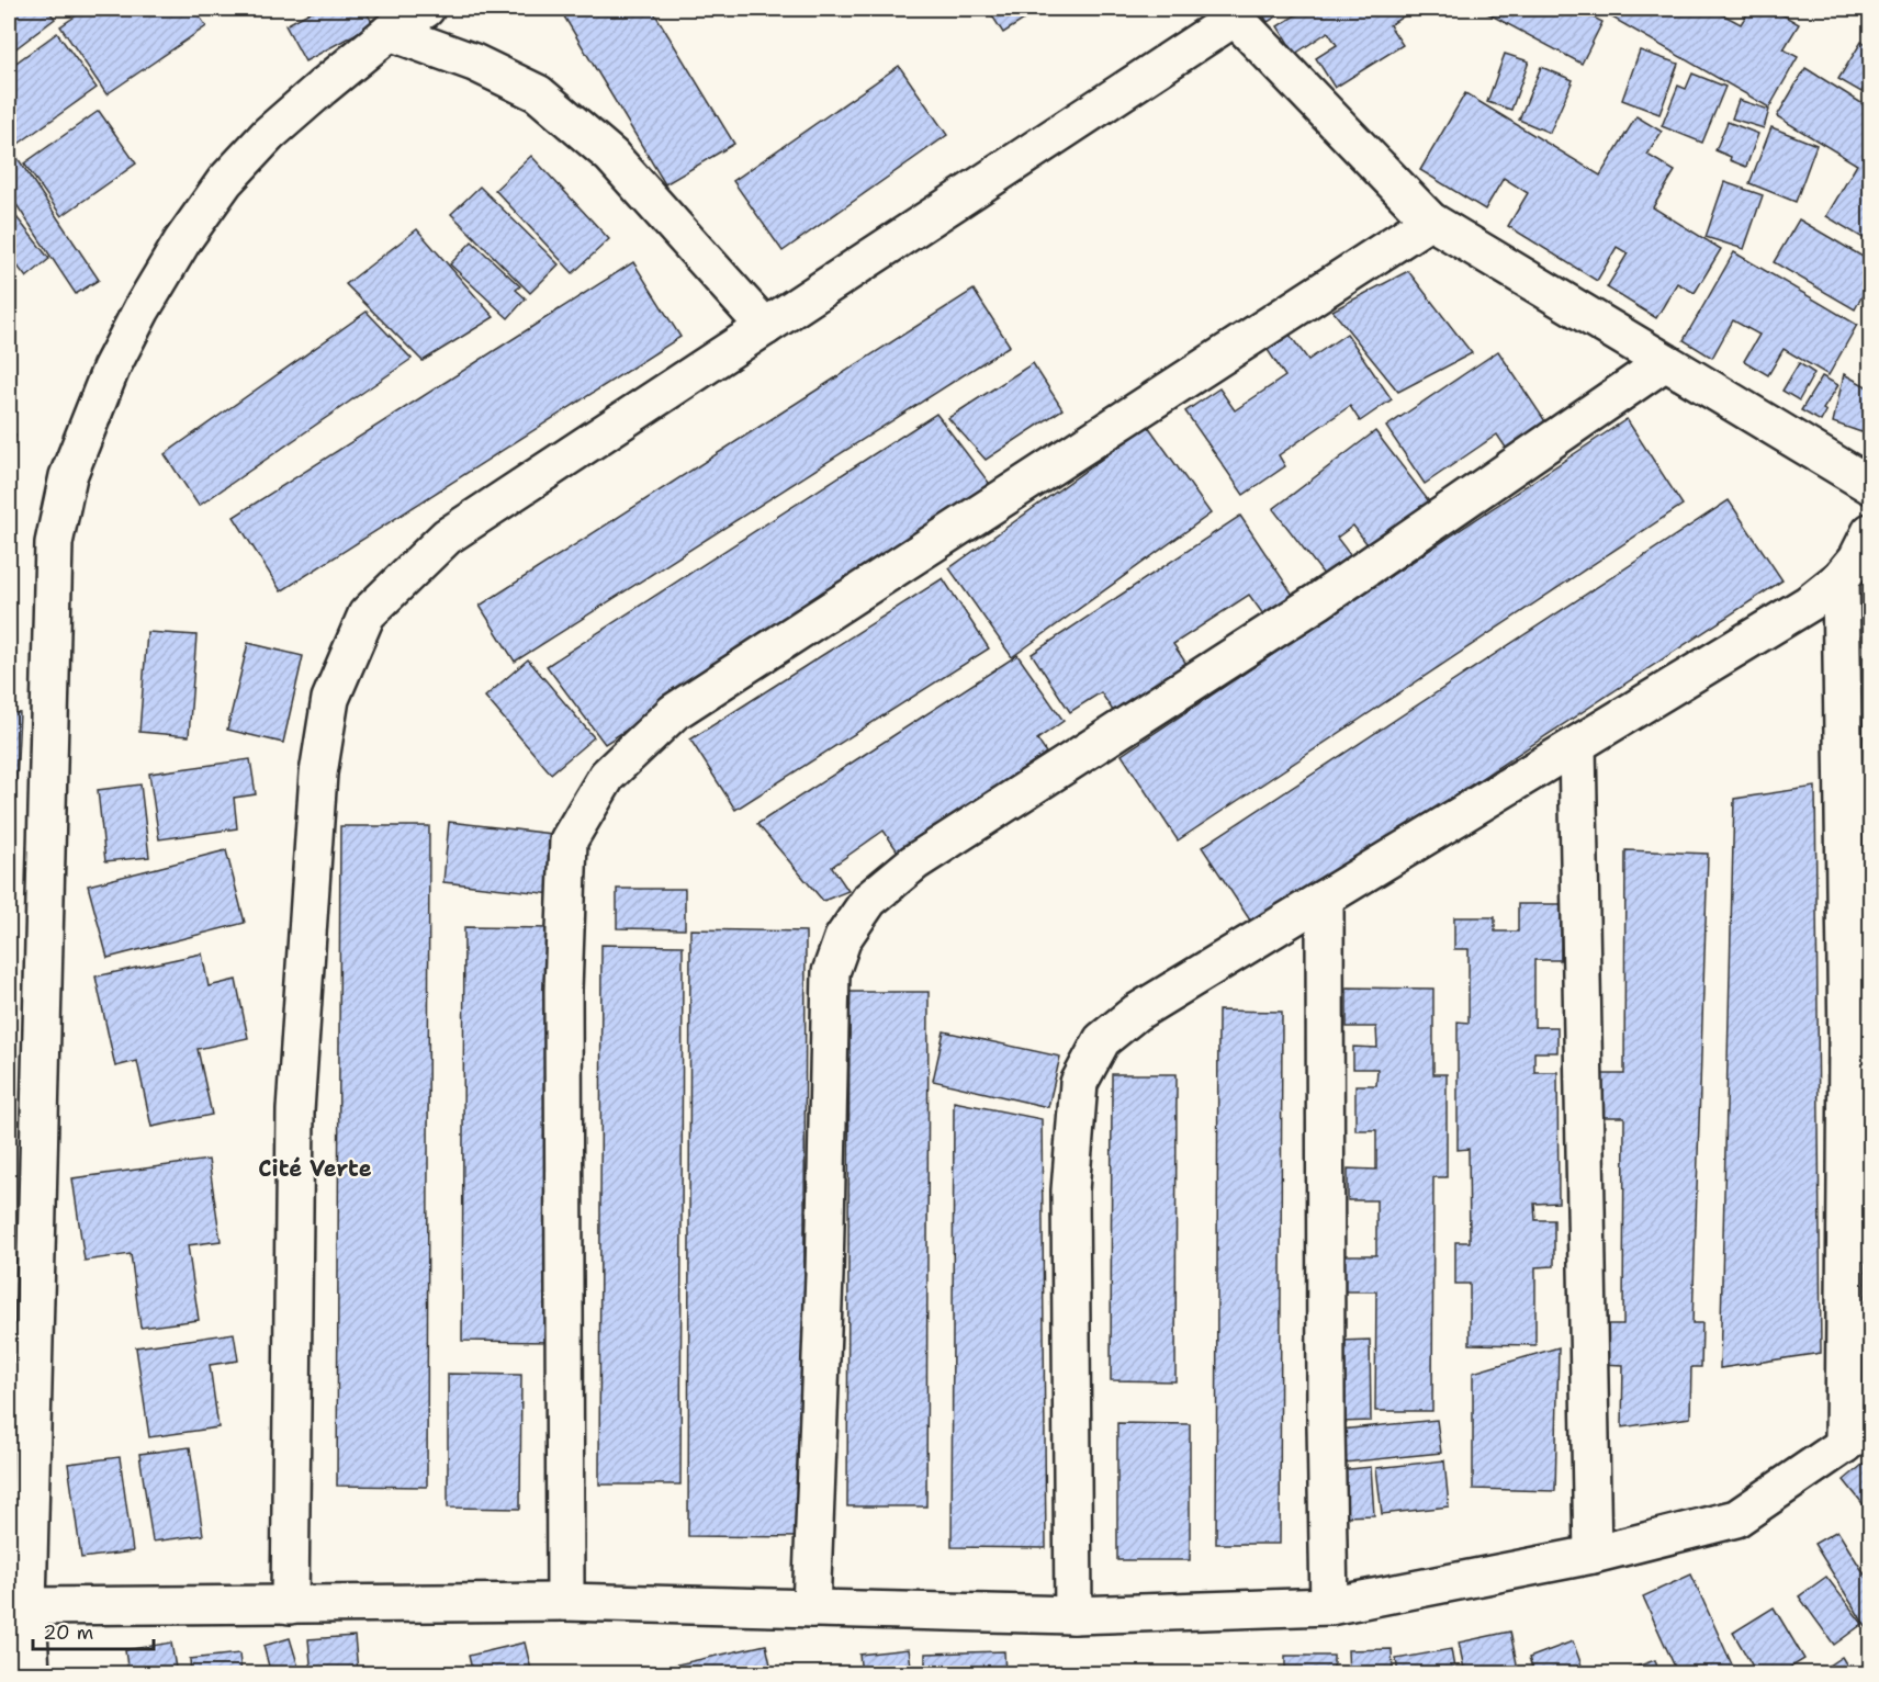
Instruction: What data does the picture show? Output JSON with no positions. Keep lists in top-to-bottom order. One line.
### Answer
{"districts":["Cité Verte"],"scale_bar":"20 m"}
